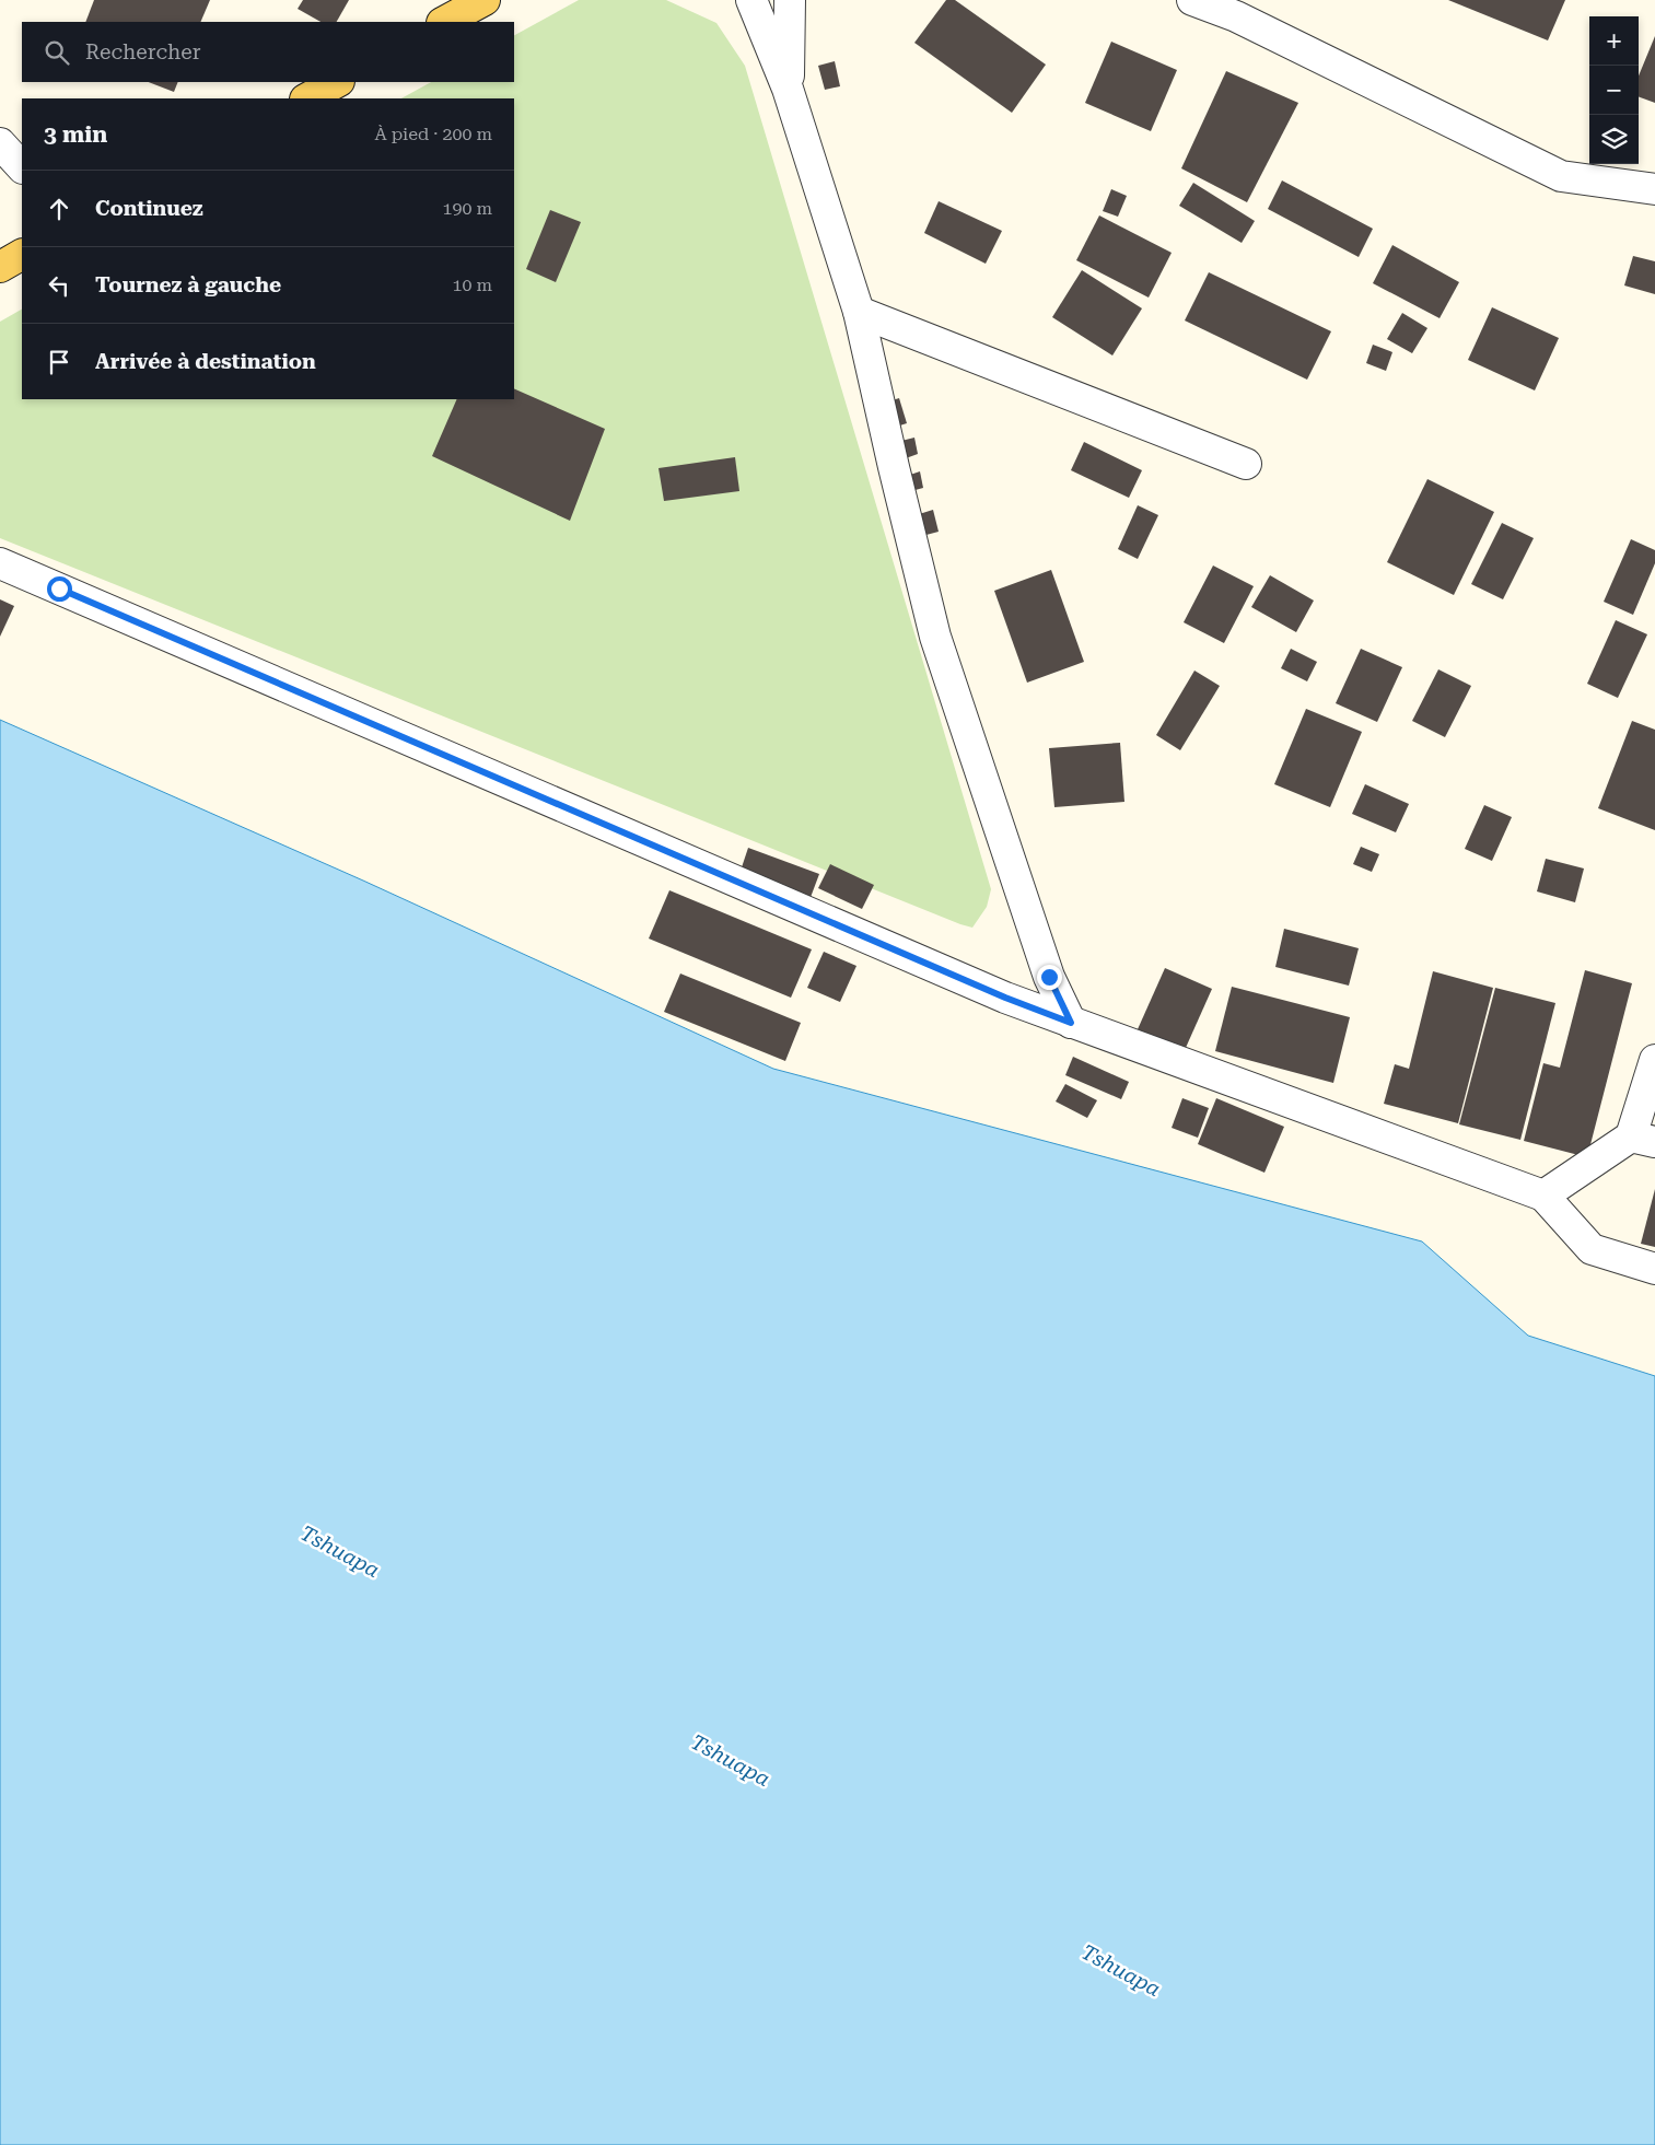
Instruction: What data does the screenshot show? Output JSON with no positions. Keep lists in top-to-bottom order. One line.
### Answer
{"water":["Tshuapa"],"page":{"map_buttons":["+","−"],"search":"Rechercher","heading":["3 min","À pied · 200 m"],"list":[["Continuez","190 m"],["Tournez à gauche","10 m"],"Arrivée à destination"]}}
